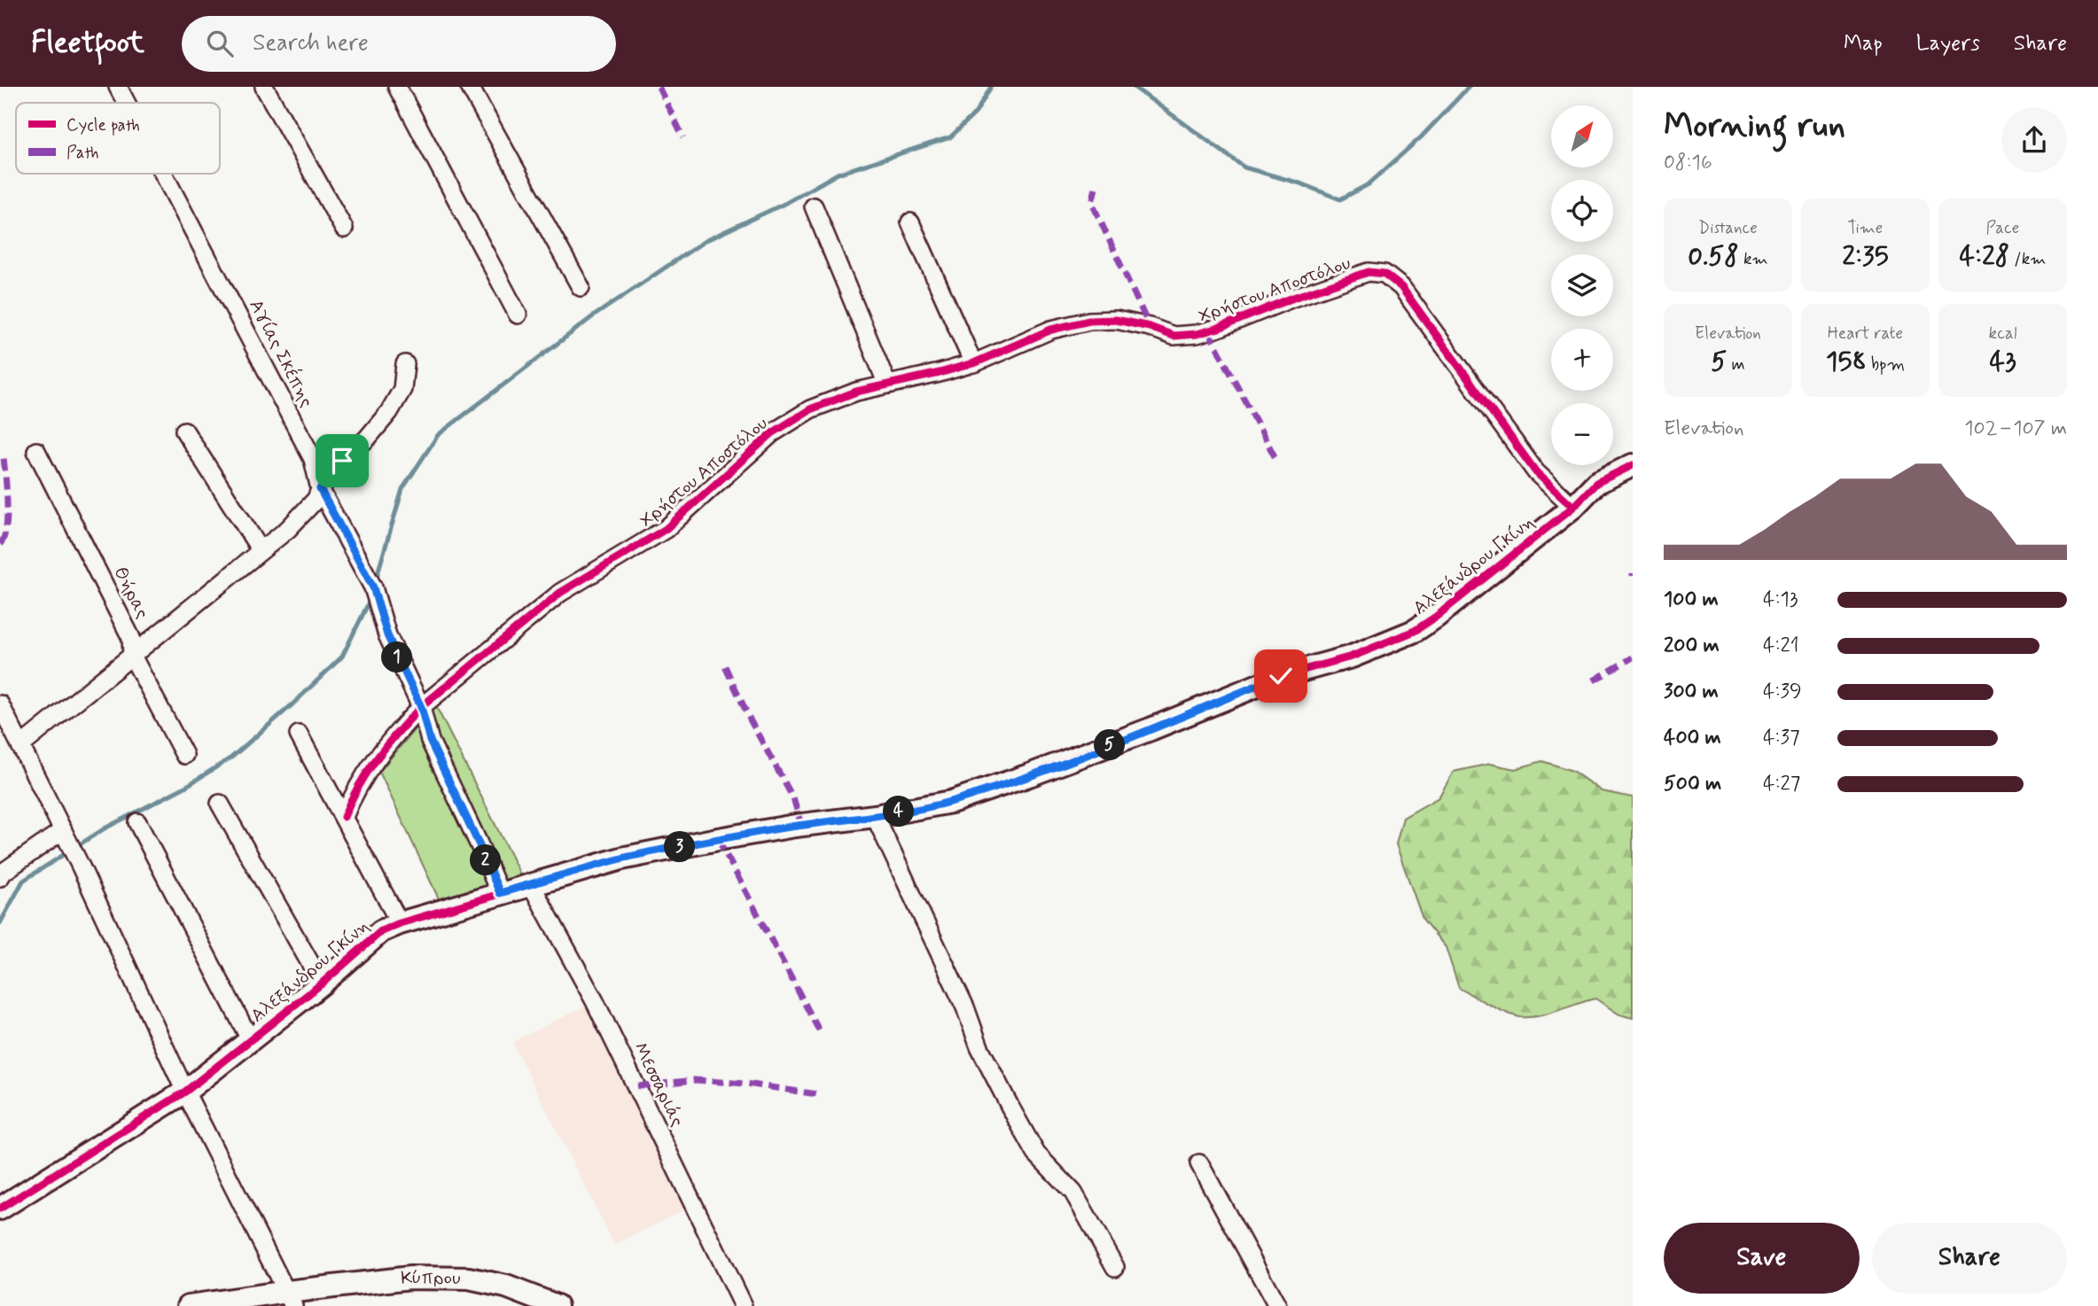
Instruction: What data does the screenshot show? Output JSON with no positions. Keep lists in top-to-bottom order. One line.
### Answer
{"streets":{"street":["Χρήστου Αποστόλου","Αγίας Σκέπης","Αλεξάνδρου Γκίνη","Θήρας","Μεσσαριάς","Κύπρου"]},"crossings":[["Χρήστου Αποστόλου","Αγίας Σκέπης"],["Χρήστου Αποστόλου","Αλεξάνδρου Γκίνη"],["Αγίας Σκέπης","Αλεξάνδρου Γκίνη"],["Αλεξάνδρου Γκίνη","Μεσσαριάς"]],"legend":["Cycle path","Path"],"north":"top right","page":{"header":"Fleetfoot","search":"Search here","nav":["Map","Layers","Share"],"heading":["Morning run","08:16"],"map_buttons":["+","−"],"stats":[["Distance","0.58 km"],["Time","2:35"],["Pace","4:28 /km"],["Elevation","5 m"],["Heart rate","158 bpm"],["kcal","43"]],"chart":["Elevation","102–107 m"],"list":[{"name":"100 m","note":"4:13"},{"name":"200 m","note":"4:21"},{"name":"300 m","note":"4:39"},{"name":"400 m","note":"4:37"},{"name":"500 m","note":"4:27"}],"pins":["1","5","4","3","2"],"buttons":["Save","Share"]}}
